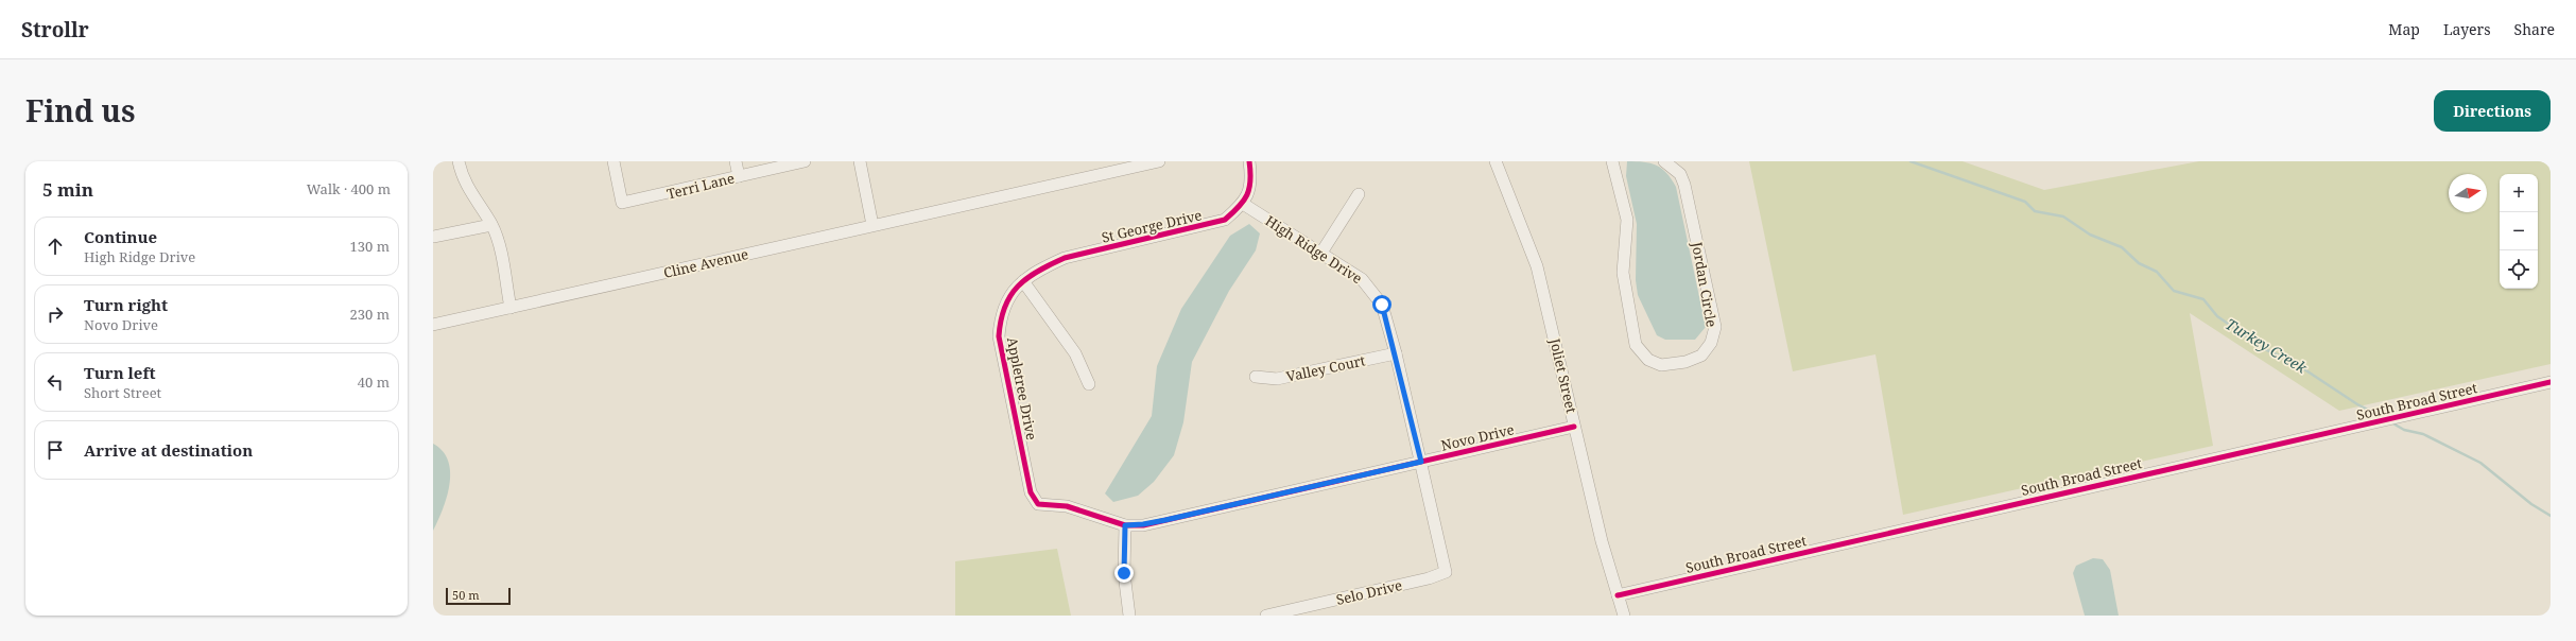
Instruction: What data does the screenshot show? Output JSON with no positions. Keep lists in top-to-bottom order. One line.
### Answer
{"streets":{"street":["Terri Lane","St George Drive","High Ridge Drive","Cline Avenue","Jordan Circle","Valley Court","Joliet Street","Appletree Drive","South Broad Street","Novo Drive","Selo Drive"]},"crossings":[["St George Drive","High Ridge Drive"],["St George Drive","Appletree Drive"],["High Ridge Drive","Valley Court"],["High Ridge Drive","Novo Drive"],["High Ridge Drive","Selo Drive"],["Joliet Street","South Broad Street"],["Joliet Street","Novo Drive"],["Appletree Drive","Novo Drive"]],"water":["Turkey Creek"],"scale_bar":"50 m","north":"right","page":{"header":"Strollr","nav":["Map","Layers","Share"],"title":"Find us","buttons":"Directions","heading":["5 min","Walk · 400 m"],"map_buttons":["+","−"],"list":[["Continue","High Ridge Drive","130 m"],["Turn right","Novo Drive","230 m"],["Turn left","Short Street","40 m"],"Arrive at destination"],"scale":"50 m"}}
